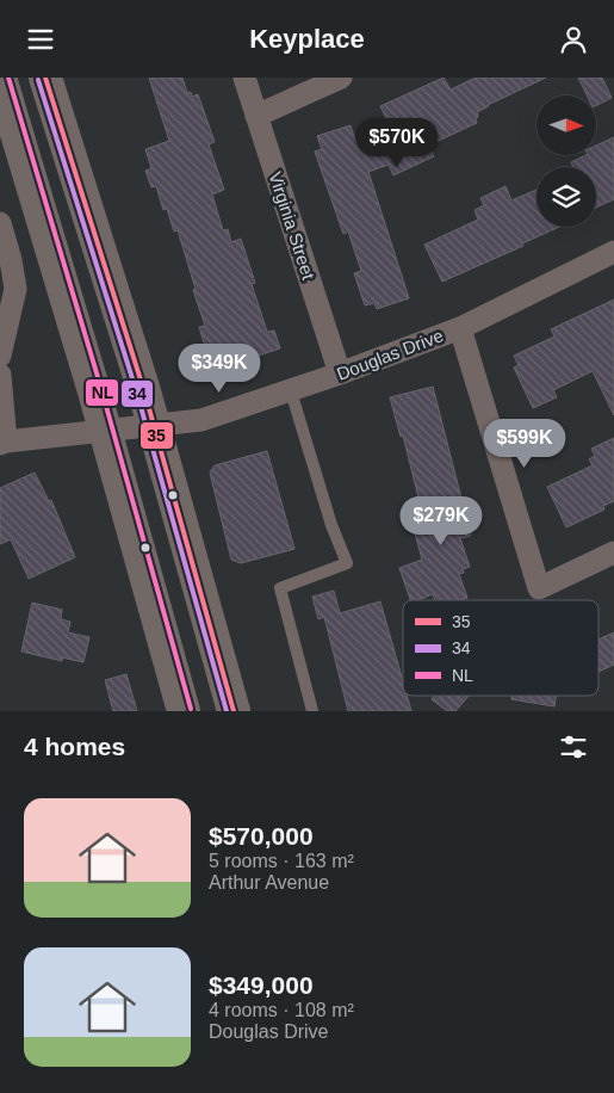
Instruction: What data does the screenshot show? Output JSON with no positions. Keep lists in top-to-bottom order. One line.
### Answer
{"streets":{"street":["Virginia Street","Douglas Drive"]},"crossings":[["Virginia Street","Douglas Drive"]],"lines":["transit line 35","transit line NL","transit line 34"],"legend":["35","34","NL"],"north":"right","page":{"header":"Keyplace","price":["$570K","$349K","$599K","$279K"],"heading":"4 homes","list":[{"name":"$570,000","note":"5 rooms · 163 m² · Arthur Avenue"},{"name":"$349,000","note":"4 rooms · 108 m² · Douglas Drive"}]}}
